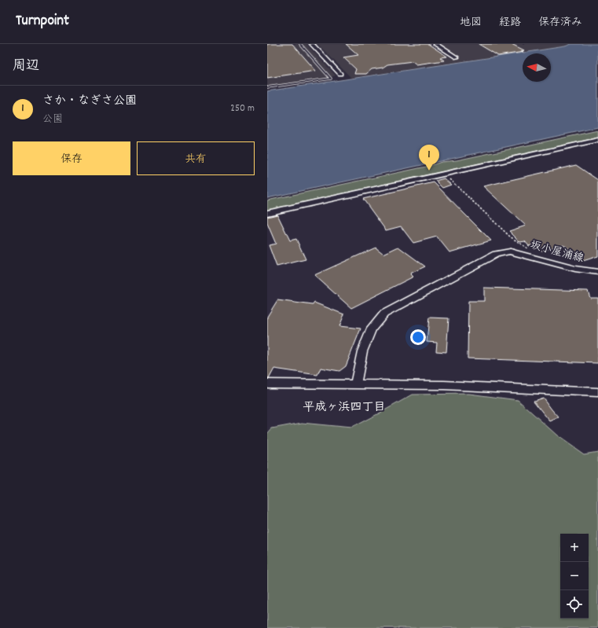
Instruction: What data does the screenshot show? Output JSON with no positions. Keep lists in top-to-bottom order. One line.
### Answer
{"streets":{"main road":["坂小屋浦線"]},"districts":["平成ヶ浜四丁目"],"north":"left","page":{"header":"Turnpoint","nav":["地図","経路","保存済み"],"heading":"周辺","list":[{"mark":"1","name":"さか・なぎさ公園","note":"公園","value":"250 m"}],"buttons":["保存","共有"],"pins":"1","map_buttons":["+","−"]}}
